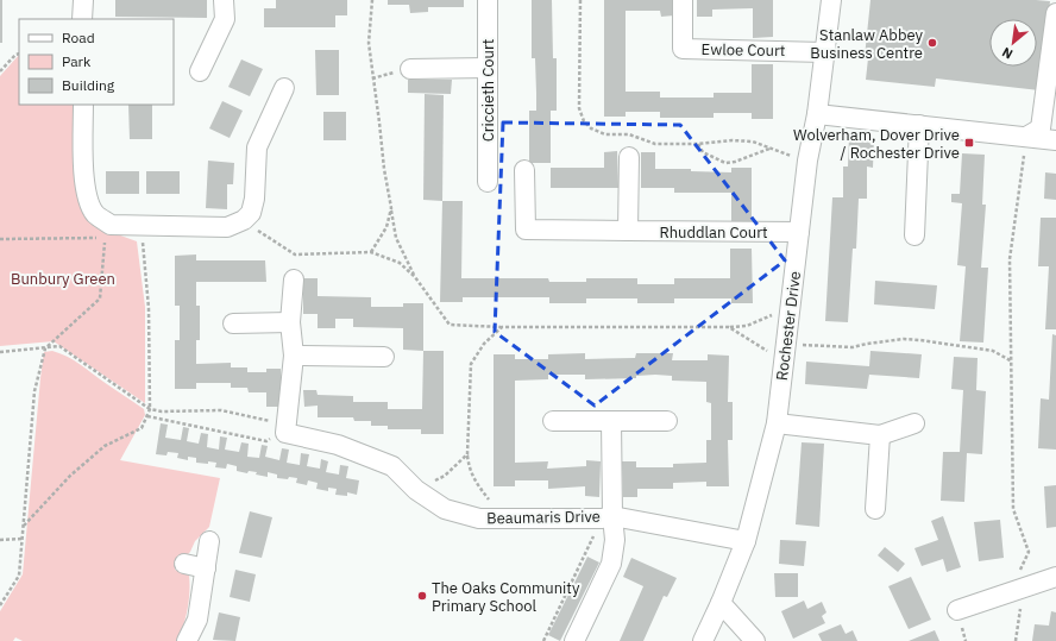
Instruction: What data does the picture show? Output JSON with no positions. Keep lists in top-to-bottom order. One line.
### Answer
{"streets":{"street":["Ewloe Court","Criccieth Court","Rhuddlan Court","Rochester Drive","Beaumaris Drive"]},"crossings":[["Ewloe Court","Rochester Drive"],["Rhuddlan Court","Rochester Drive"],["Rochester Drive","Beaumaris Drive"]],"parks":["Bunbury Green"],"places":{"other":["Stanlaw Abbey Business Centre","The Oaks Community Primary School"],"transit":["Wolverham, Dover Drive / Rochester Drive"]},"legend":["Road","Park","Building"],"north":"bottom left"}
